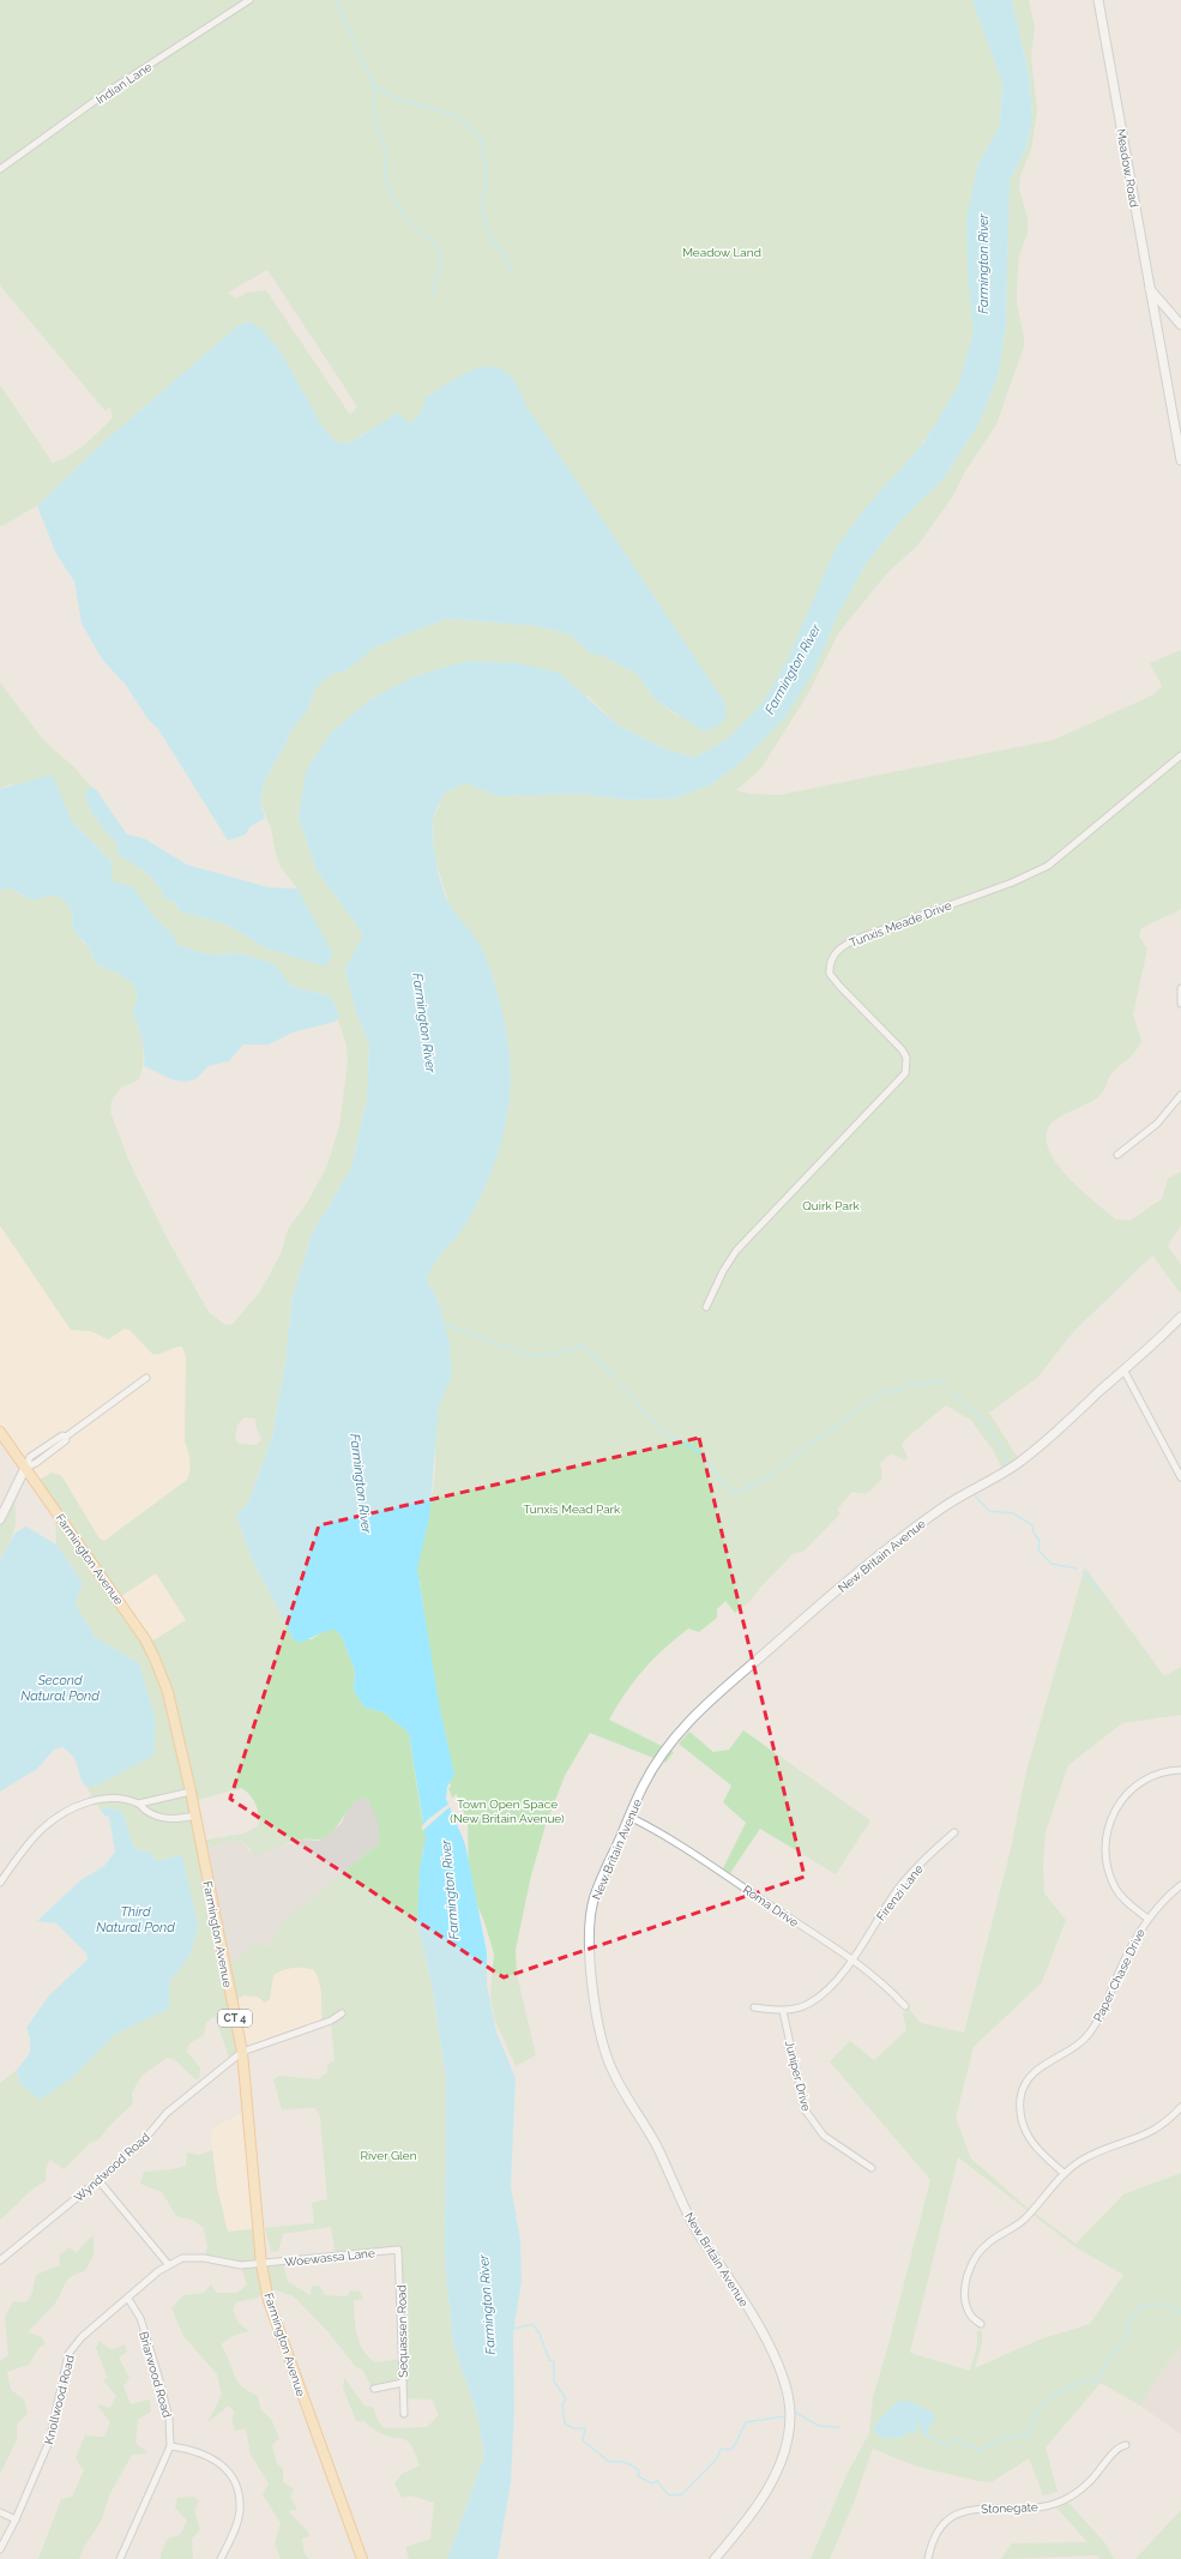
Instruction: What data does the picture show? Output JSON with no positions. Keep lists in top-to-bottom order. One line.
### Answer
{"streets":{"main road":["Farmington Avenue","CT 4"],"street":["Indian Lane","Meadow Road","Tunxis Meade Drive","New Britain Avenue","Firenzi Lane","Roma Drive","Paper Chase Drive","Juniper Drive","Wyndwood Road","Woewassa Lane","Sequassen Road","Briarwood Road","Knollwood Road","Stonegate"]},"crossings":[["New Britain Avenue","Roma Drive"],["Farmington Avenue","Wyndwood Road"],["Farmington Avenue","Woewassa Lane"],["Farmington Avenue","Knollwood Road"],["Firenzi Lane","Roma Drive"],["Firenzi Lane","Juniper Drive"],["Woewassa Lane","Sequassen Road"],["Woewassa Lane","Knollwood Road"],["Briarwood Road","Knollwood Road"]],"water":["Farmington River","Second Natural Pond","Third Natural Pond"],"parks":["Meadow Land","Quirk Park","Tunxis Mead Park","Town Open Space (New Britain Avenue)","River Glen"]}
